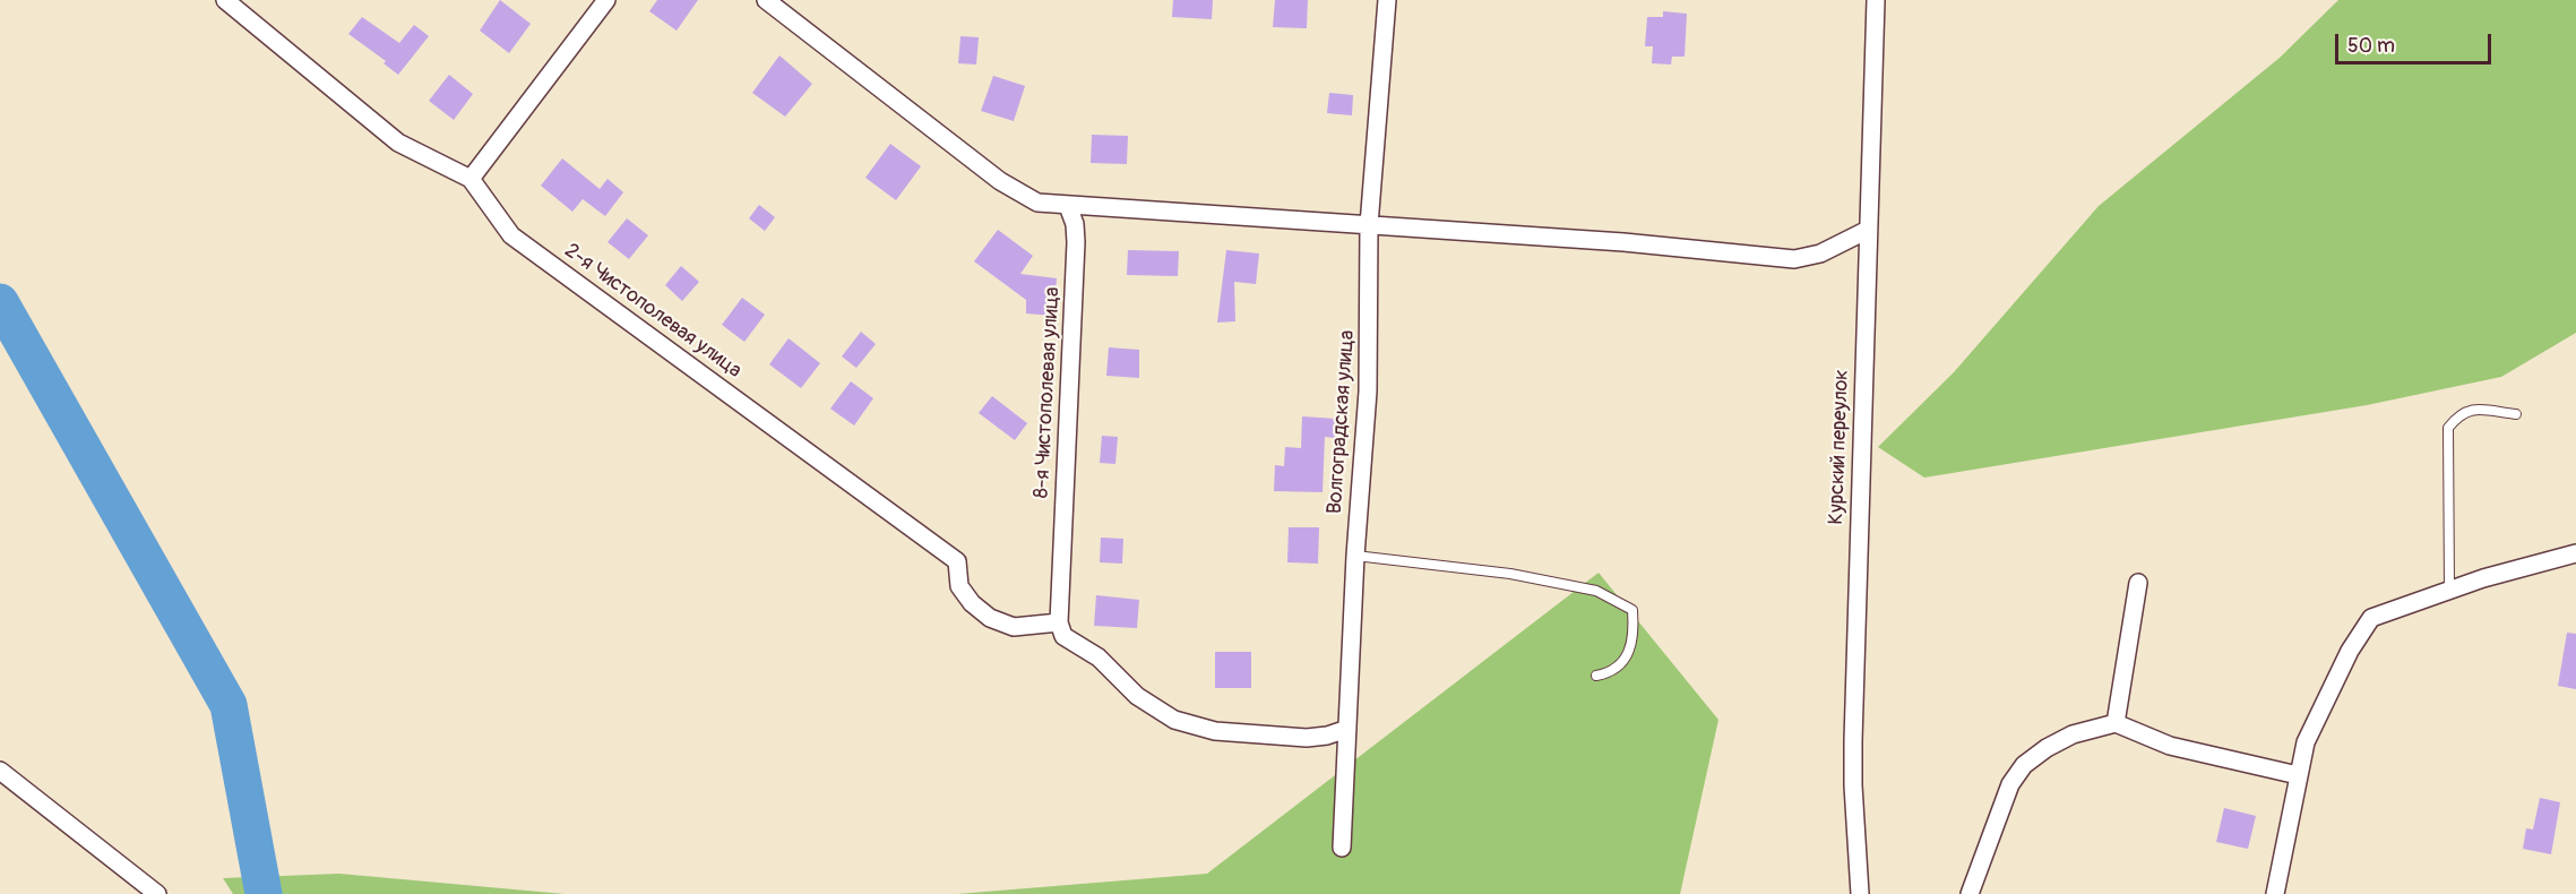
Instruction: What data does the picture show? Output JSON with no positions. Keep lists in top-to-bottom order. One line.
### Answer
{"streets":{"street":["2-я Чистополевая улица","8-я Чистополевая улица","Волгоградская улица","Курский переулок"]},"crossings":[["2-я Чистополевая улица","8-я Чистополевая улица"]],"scale_bar":"50 m"}
